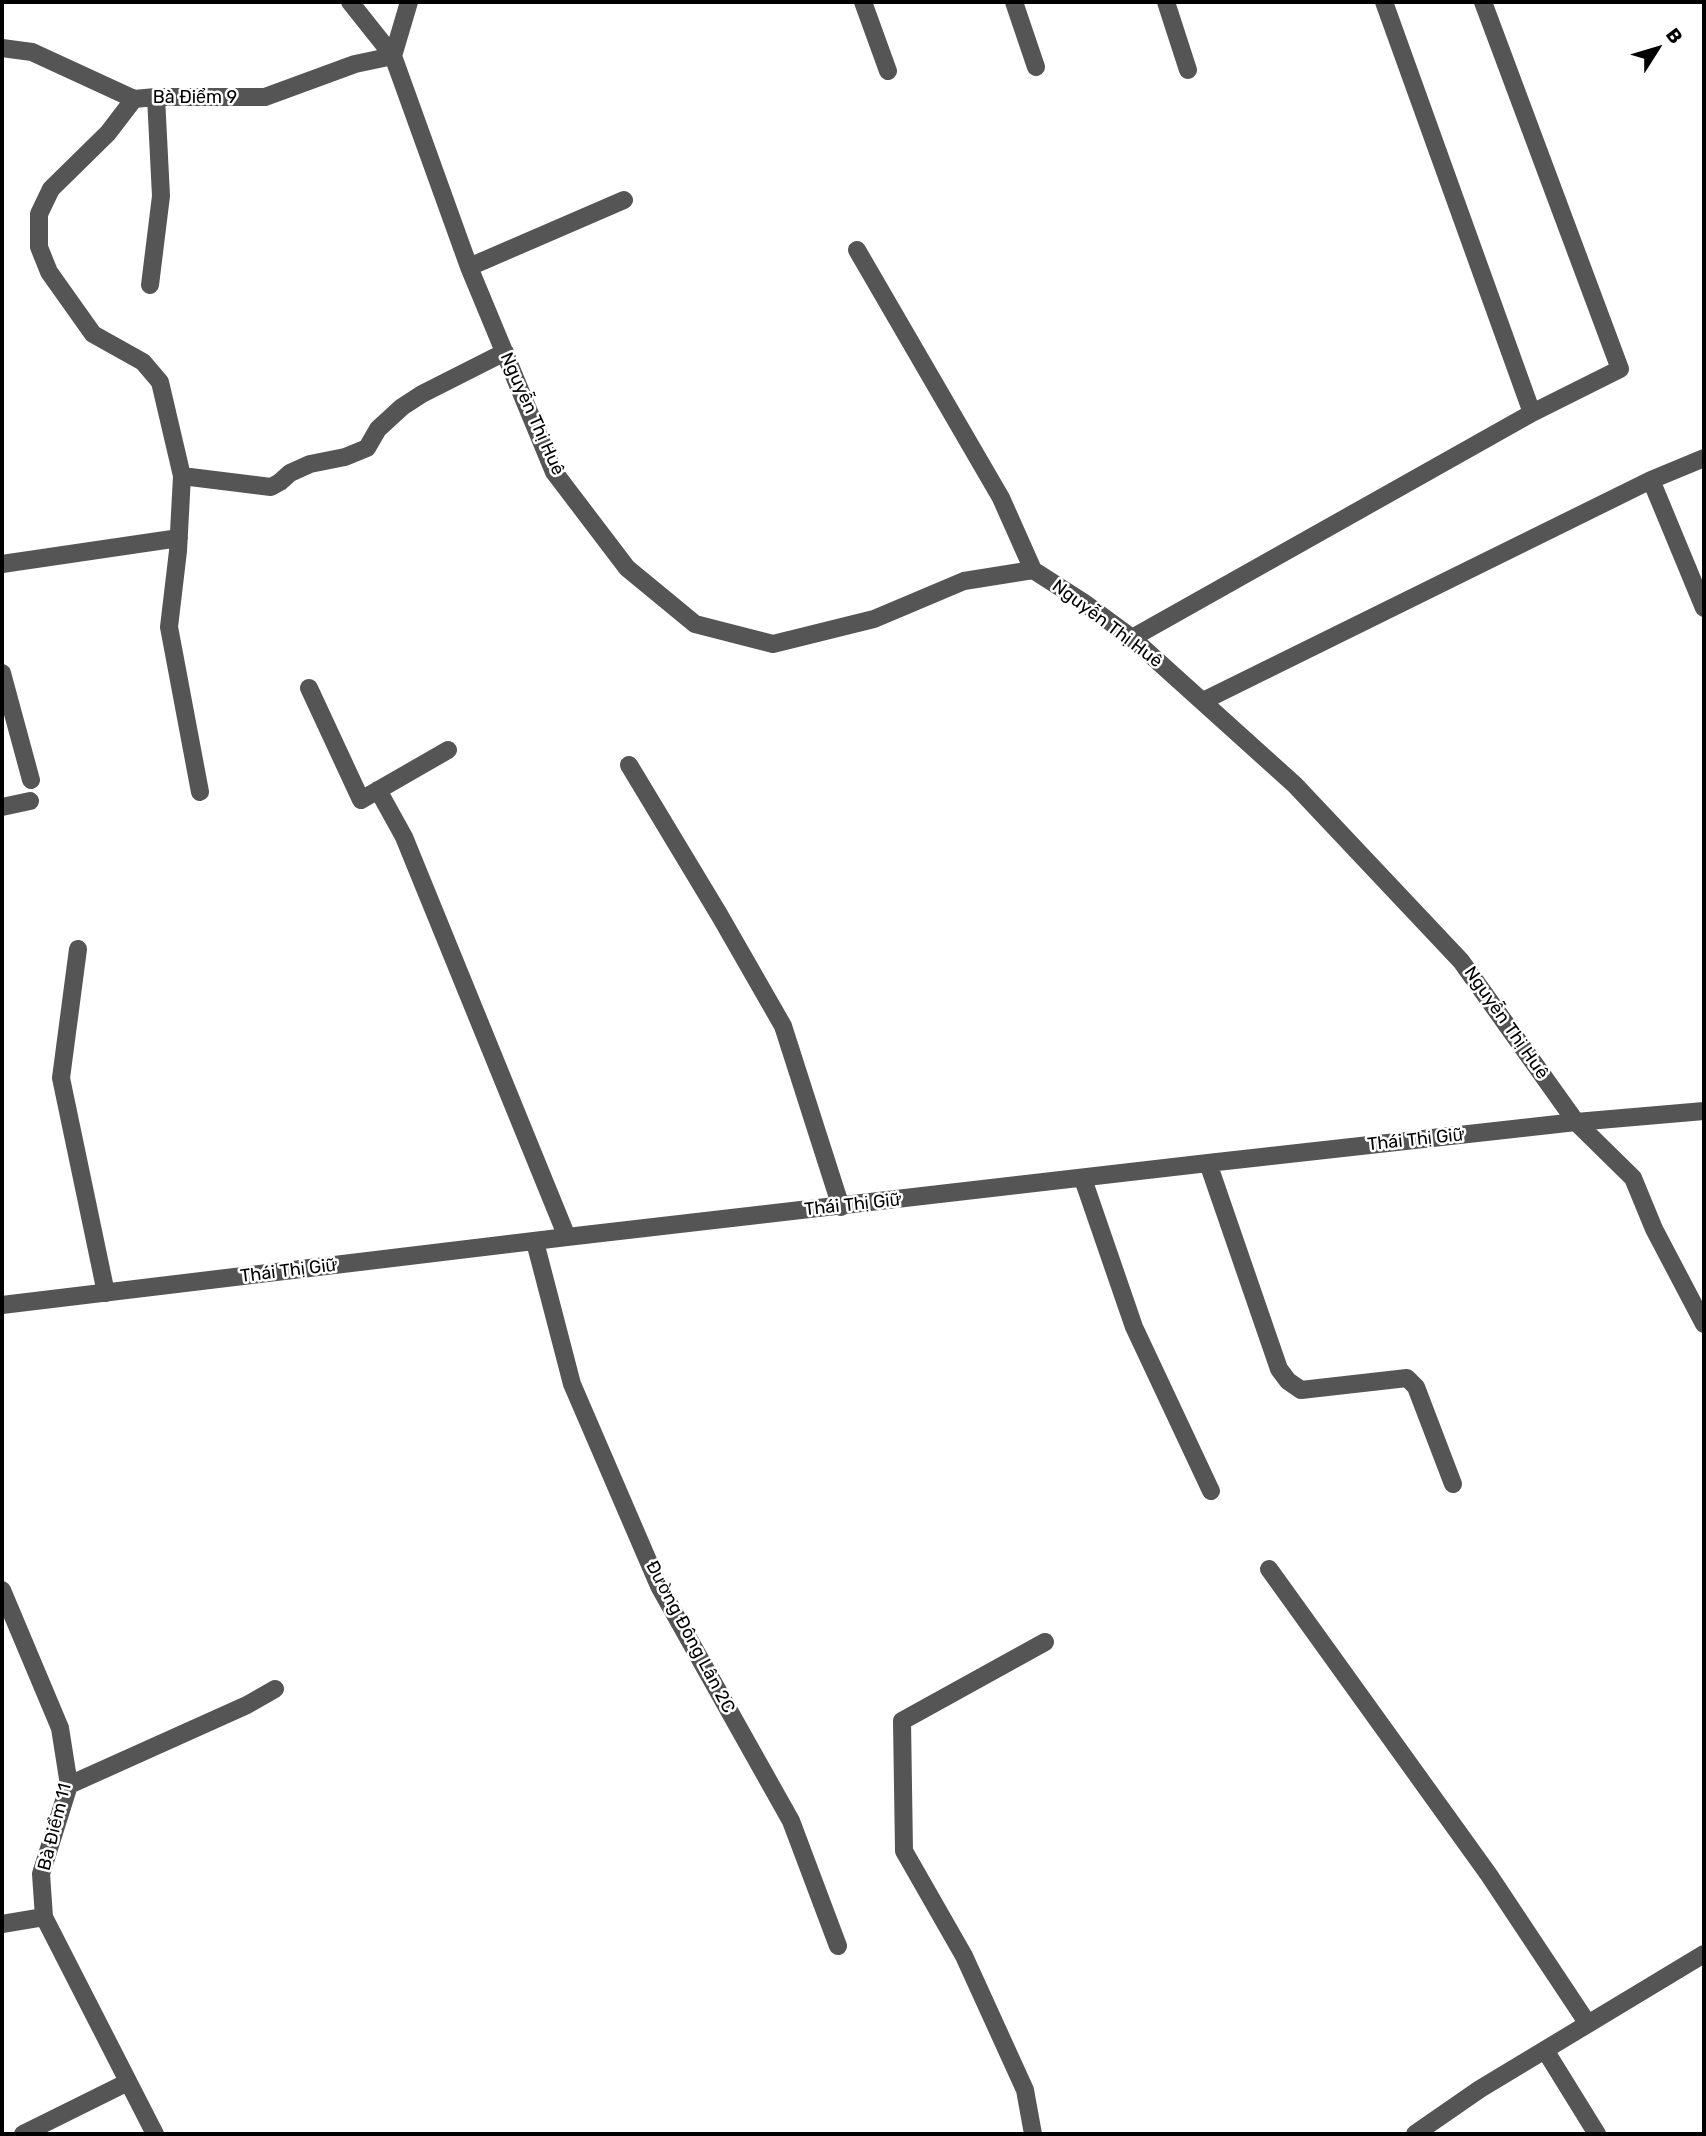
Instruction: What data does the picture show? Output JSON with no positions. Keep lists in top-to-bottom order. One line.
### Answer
{"streets":{"street":["Bà Điểm 9","Nguyễn Thị Huê","Thái Thị Giữ","Đường Đông Lân 2C","Bà Điểm 11"]},"crossings":[["Bà Điểm 9","Nguyễn Thị Huê"],["Nguyễn Thị Huê","Thái Thị Giữ"],["Thái Thị Giữ","Đường Đông Lân 2C"]],"north":"top right"}
